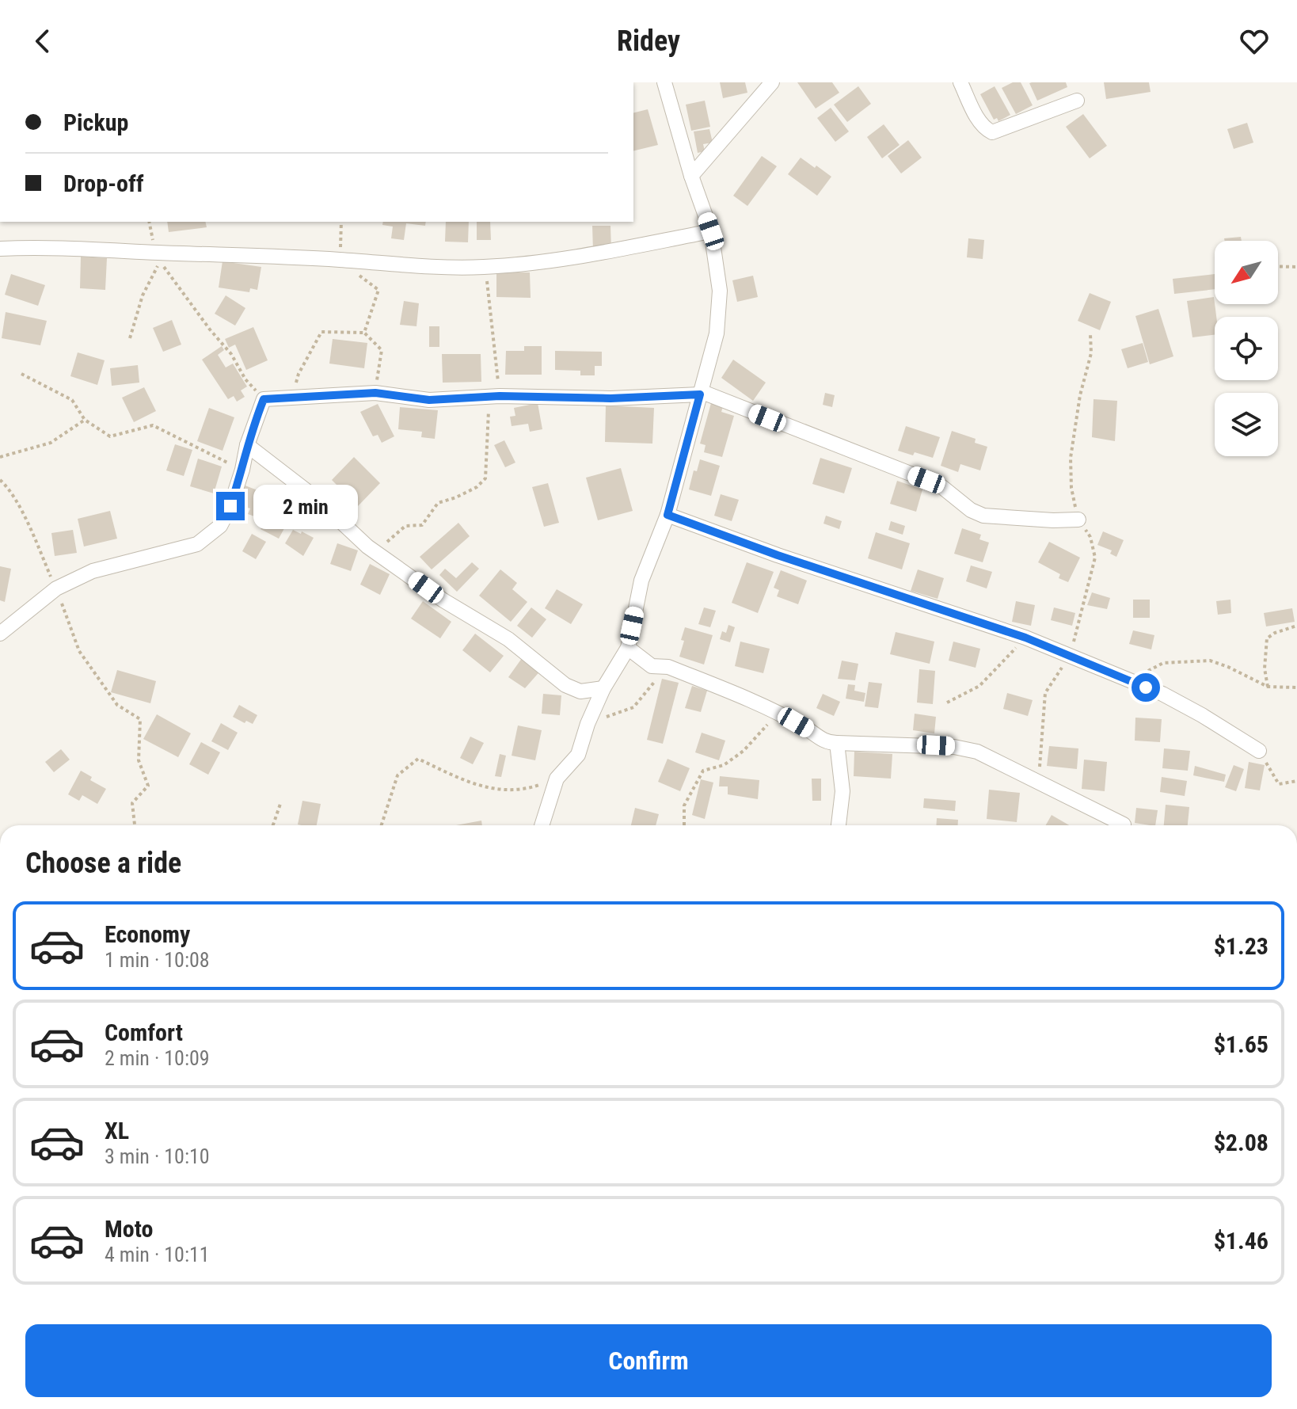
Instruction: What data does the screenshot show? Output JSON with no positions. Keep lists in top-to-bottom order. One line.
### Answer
{"north":"bottom left","page":{"header":"Ridey","banner":["Pickup","Drop-off"],"bubble":"2 min","heading":"Choose a ride","list":[{"name":"Economy","note":"1 min · 10:08","value":"$1.23"},{"name":"Comfort","note":"2 min · 10:09","value":"$1.65"},{"name":"XL","note":"3 min · 10:10","value":"$2.08"},{"name":"Moto","note":"4 min · 10:11","value":"$1.46"}],"buttons":"Confirm"}}
